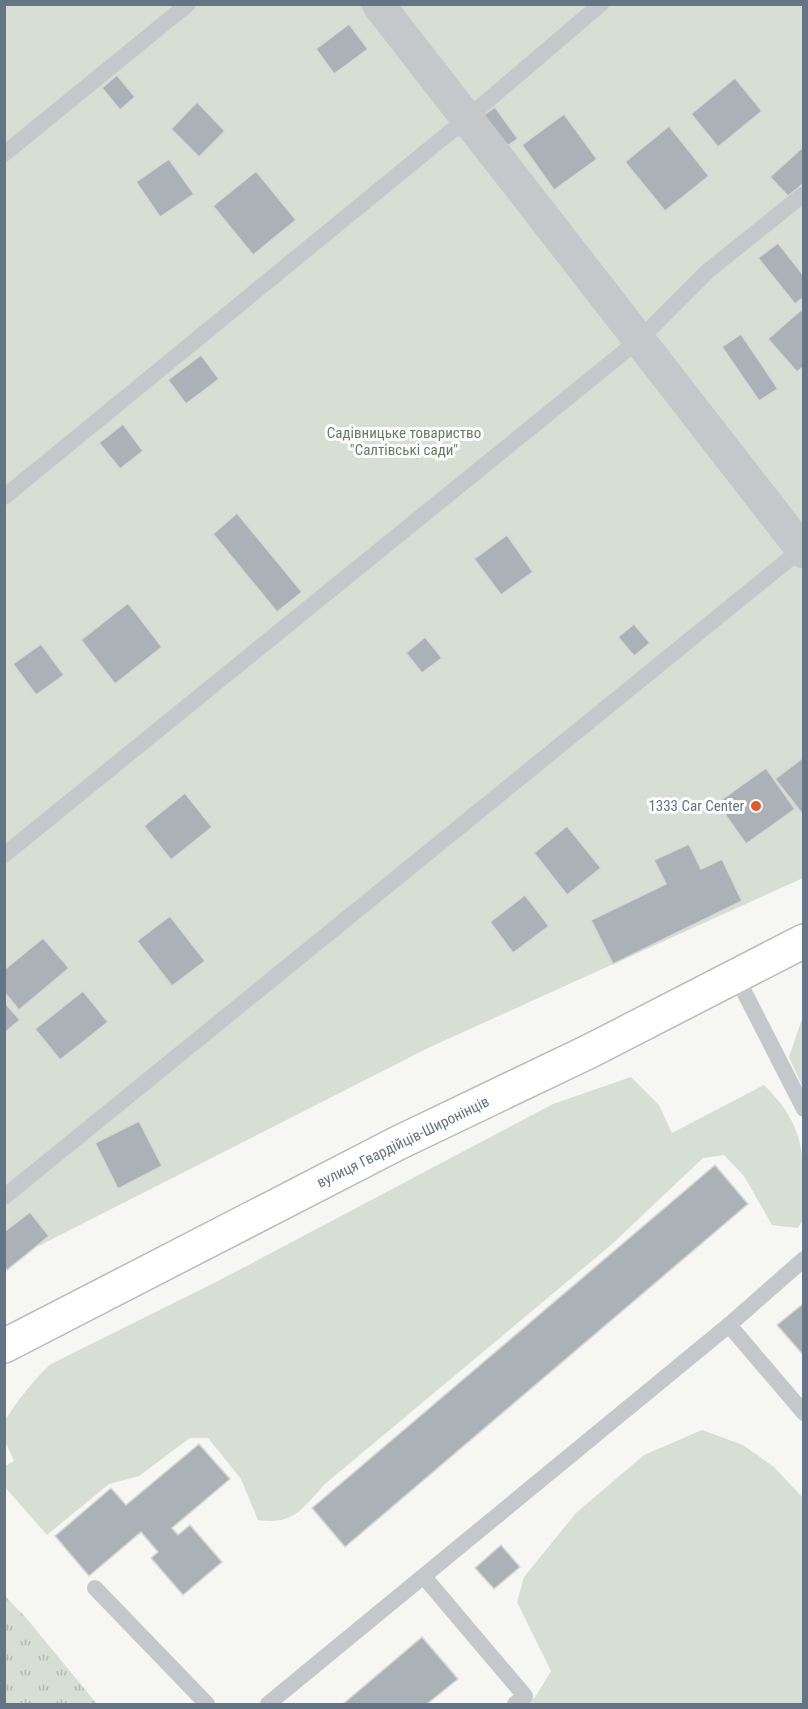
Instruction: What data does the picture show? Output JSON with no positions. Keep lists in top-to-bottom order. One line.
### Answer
{"streets":{"main road":["вулиця Гвардійців-Широнінців"]},"parks":["Садівницьке товариство \"Салтівські сади\""],"places":["1333 Car Center"]}
